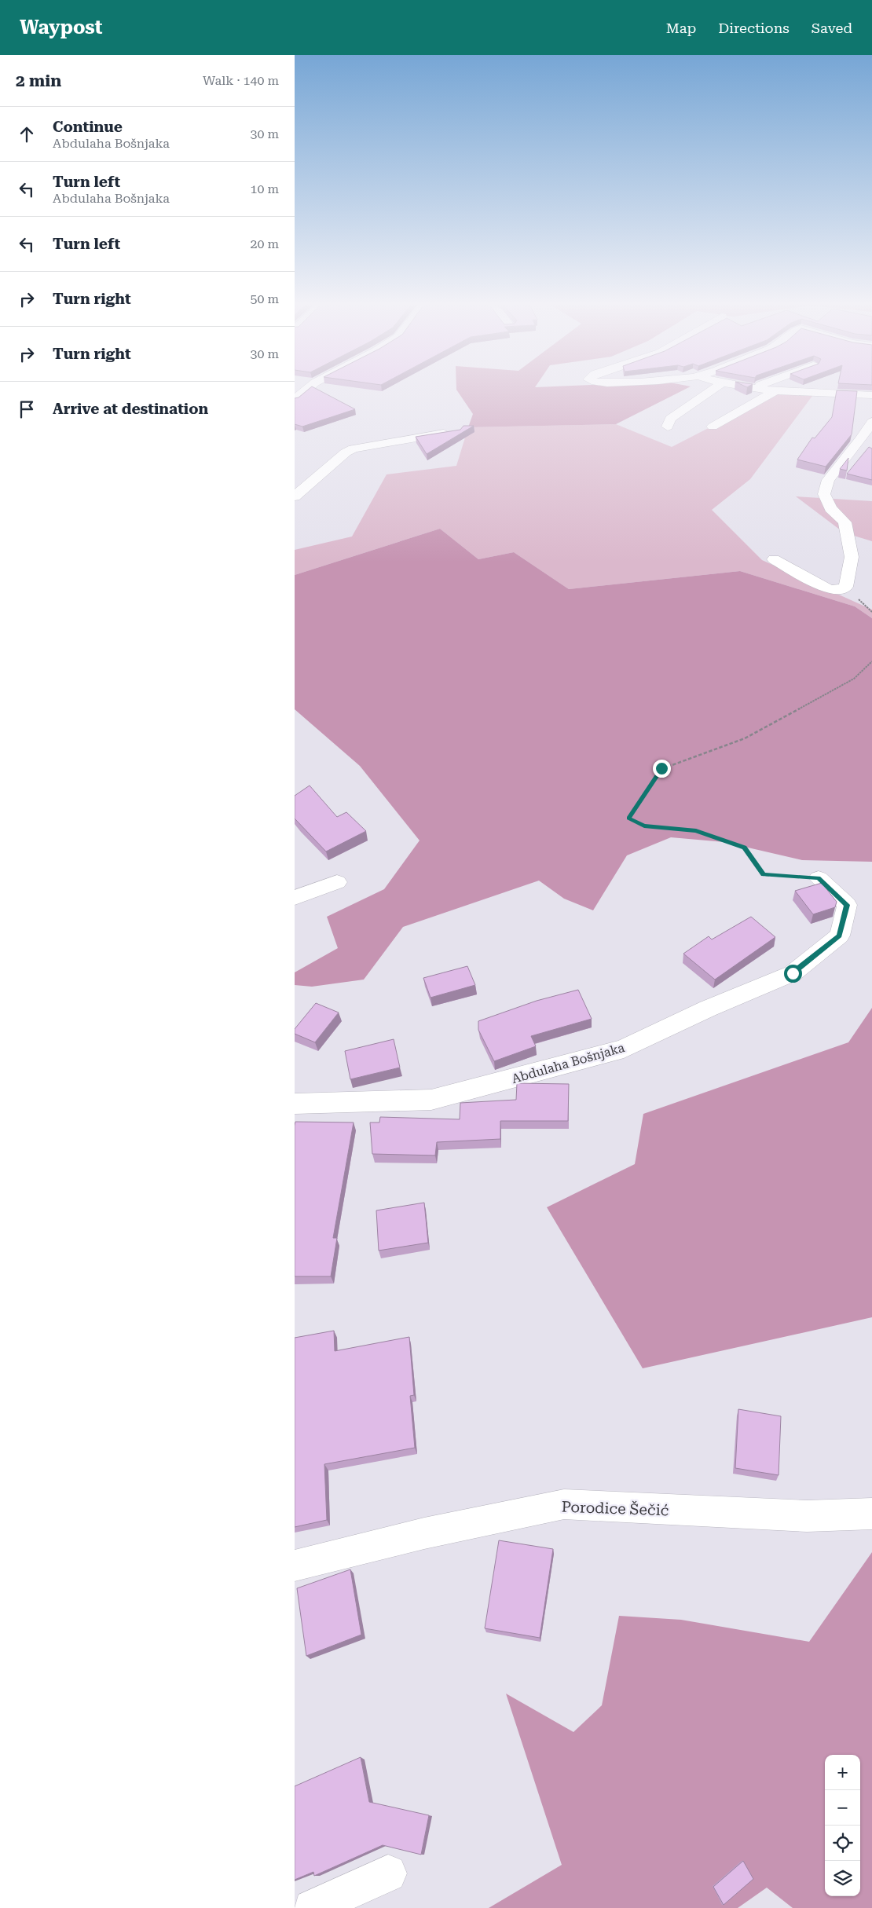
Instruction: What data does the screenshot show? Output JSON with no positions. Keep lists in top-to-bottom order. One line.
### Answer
{"streets":{"street":["Abdulaha Bošnjaka","Porodice Šečić"]},"page":{"header":"Waypost","nav":["Map","Directions","Saved"],"heading":["2 min","Walk · 140 m"],"list":[["Continue","Abdulaha Bošnjaka","30 m"],["Turn left","Abdulaha Bošnjaka","10 m"],["Turn left","20 m"],["Turn right","50 m"],["Turn right","30 m"],"Arrive at destination"],"map_buttons":["+","−"]}}
